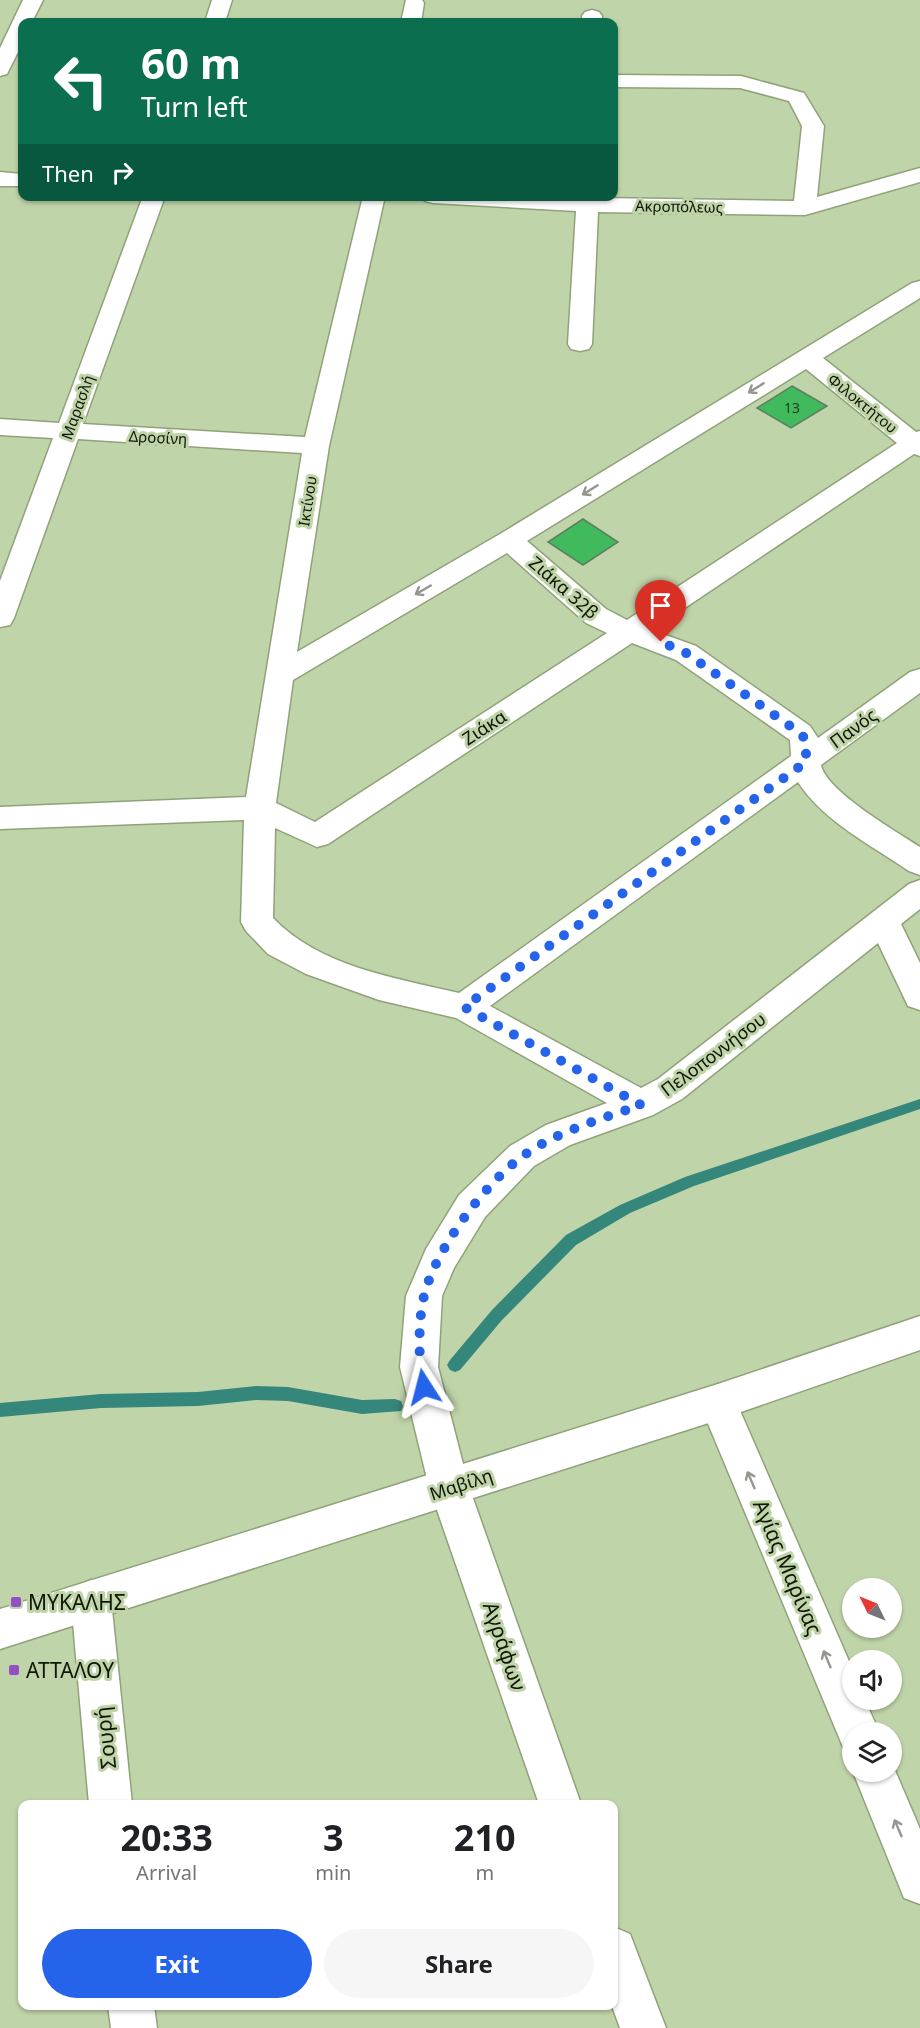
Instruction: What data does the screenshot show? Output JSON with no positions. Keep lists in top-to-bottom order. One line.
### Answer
{"streets":{"street":["Ακροπόλεως","Φιλοκτήτου","Μαρασλή","Δροσίνη","Ικτίνου","Ζιάκα 32β","Ζιάκα","Πανός","Πελοποννήσου","Μαβίλη","Αγίας Μαρίνας","Αγράφων","Σουρή"]},"crossings":[["Φιλοκτήτου","Ζιάκα"],["Μαρασλή","Δροσίνη"],["Δροσίνη","Ικτίνου"],["Ικτίνου","Ζιάκα"],["Ικτίνου","Πανός"],["Ικτίνου","Πελοποννήσου"],["Ζιάκα 32β","Ζιάκα"],["Ζιάκα 32β","Πανός"],["Πελοποννήσου","Μαβίλη"],["Πελοποννήσου","Αγράφων"],["Μαβίλη","Αγίας Μαρίνας"],["Μαβίλη","Αγράφων"],["Μαβίλη","Σουρή"]],"one_way":["Αγίας Μαρίνας"],"places":{"transit":["ΜΥΚΑΛΗΣ","ΑΤΤΑΛΟΥ"]},"house_numbers":["13"],"north":"top left","page":{"turn":["60 m","Turn left"],"then":"Then","eta":["20:33","Arrival","3","min","210","m"],"buttons":["Exit","Share"]}}
